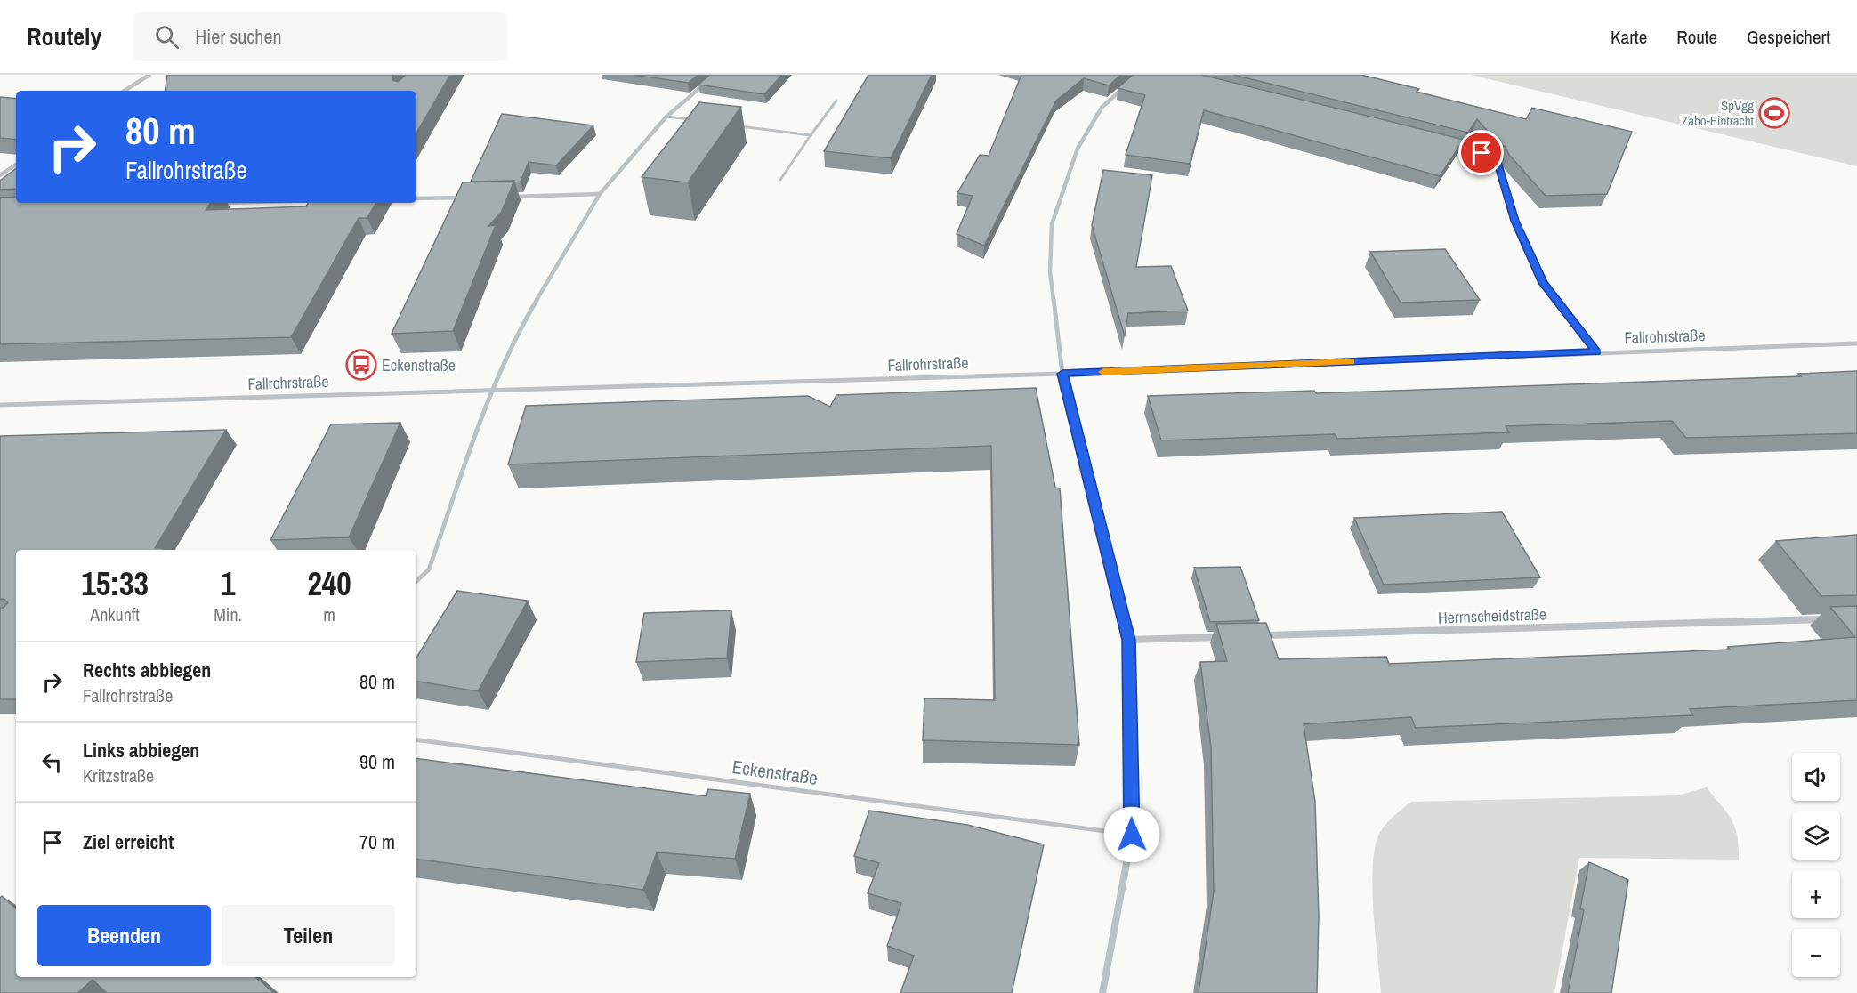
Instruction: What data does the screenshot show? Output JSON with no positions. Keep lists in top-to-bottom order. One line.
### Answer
{"streets":{"street":["Fallrohrstraße","Herrnscheidstraße"],"lane":["Eckenstraße"]},"places":{"sports":["SpVgg Zabo-Eintracht"],"bus stop":["Eckenstraße"]},"page":{"header":"Routely","search":"Hier suchen","nav":["Karte","Route","Gespeichert"],"turn":["80 m","Fallrohrstraße"],"eta":["15:33","Ankunft","1","Min.","240","m"],"list":[{"name":"Rechts abbiegen","note":"Fallrohrstraße","value":"80 m"},{"name":"Links abbiegen","note":"Kritzstraße","value":"90 m"},{"name":"Ziel erreicht","value":"70 m"}],"map_buttons":["+","−"],"buttons":["Beenden","Teilen"]}}
